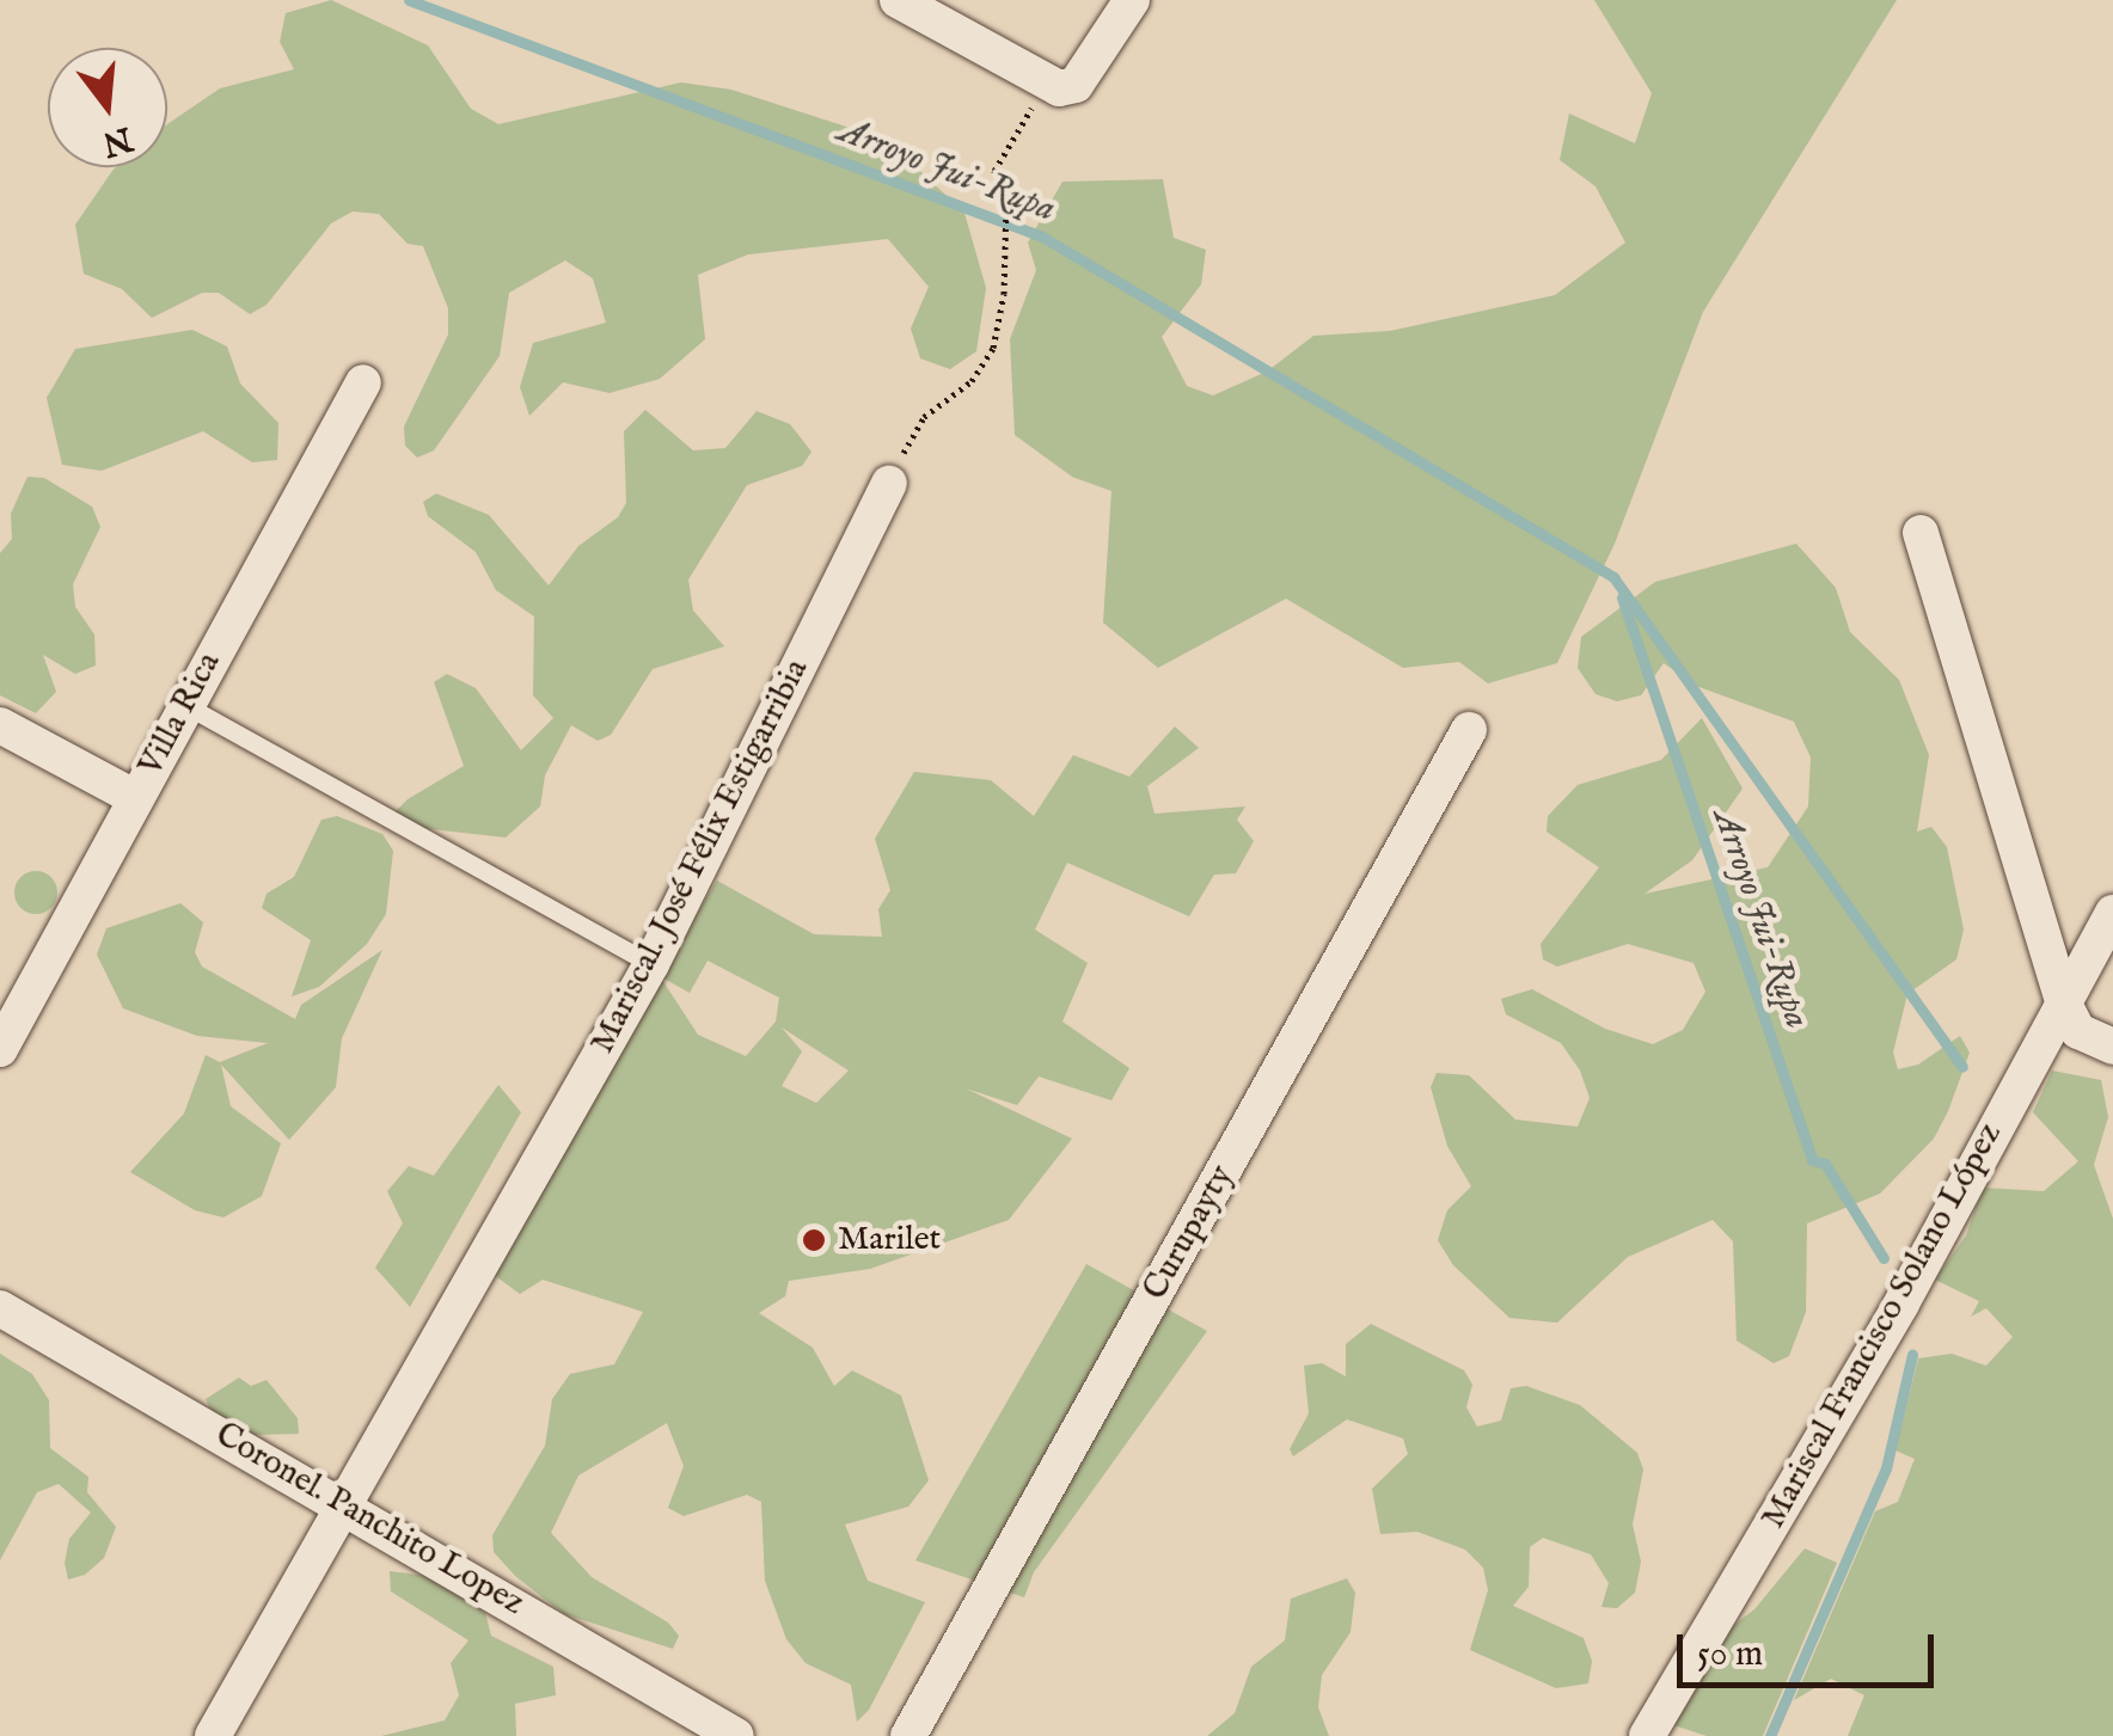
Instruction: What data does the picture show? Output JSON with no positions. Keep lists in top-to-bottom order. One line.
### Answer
{"streets":{"street":["Villa Rica","Mariscal. José Félix Estigarribia","Curupayty","Mariscal Francisco Solano López","Coronel. Panchito Lopez"]},"crossings":[["Mariscal. José Félix Estigarribia","Coronel. Panchito Lopez"]],"water":["Arroyo Jui-Rupa"],"places":["Marilet"],"scale_bar":"50 m","north":"bottom"}
